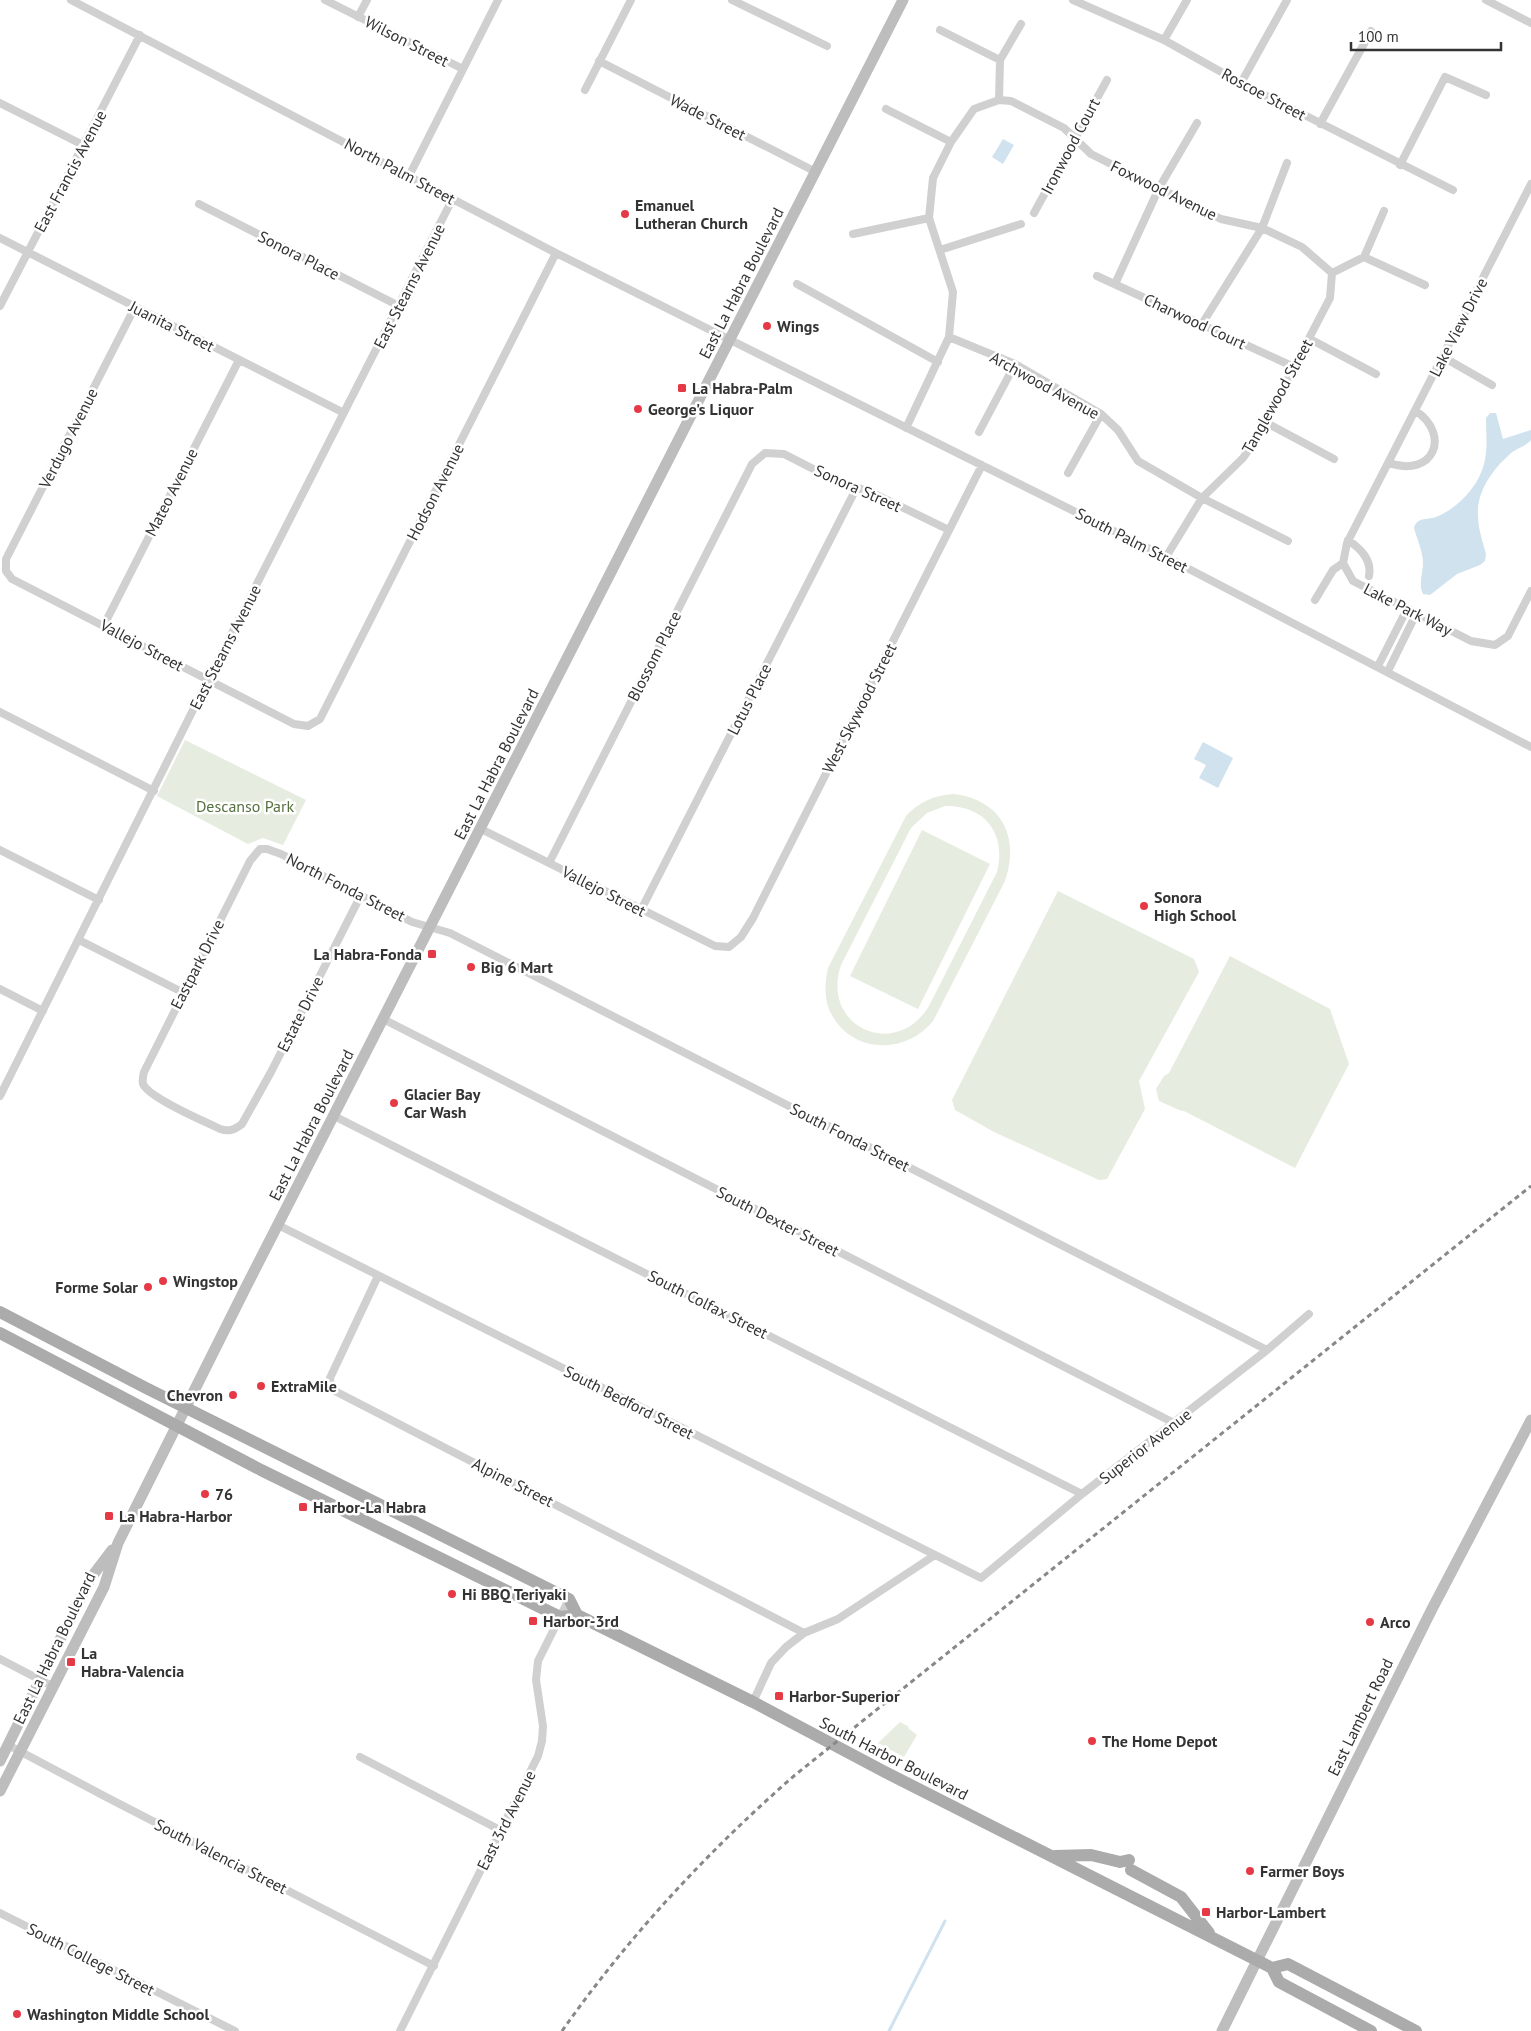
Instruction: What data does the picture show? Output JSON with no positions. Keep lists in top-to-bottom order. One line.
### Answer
{"streets":{"main road":["East La Habra Boulevard","East Lambert Road","South Harbor Boulevard"],"street":["Wilson Street","Roscoe Street","Wade Street","Ironwood Court","East Francis Avenue","North Palm Street","Foxwood Avenue","Sonora Place","East Stearns Avenue","Charwood Court","Juanita Street","Lake View Drive","Archwood Avenue","Tanglewood Street","Verdugo Avenue","Sonora Street","Mateo Avenue","Hodson Avenue","South Palm Street","Lake Park Way","Vallejo Street","Blossom Place","Lotus Place","West Skywood Street","North Fonda Street","Eastpark Drive","Estate Drive","South Fonda Street","South Dexter Street","South Colfax Street","South Bedford Street","Superior Avenue","Alpine Street","East 3rd Avenue","South Valencia Street","South College Street"]},"crossings":[["Wade Street","East La Habra Boulevard"],["Ironwood Court","Foxwood Avenue"],["East Francis Avenue","North Palm Street"],["East Francis Avenue","Juanita Street"],["North Palm Street","East La Habra Boulevard"],["North Palm Street","East Stearns Avenue"],["North Palm Street","Hodson Avenue"],["North Palm Street","South Palm Street"],["Foxwood Avenue","Tanglewood Street"],["Sonora Place","East Stearns Avenue"],["East La Habra Boulevard","South Palm Street"],["East La Habra Boulevard","Vallejo Street"],["East La Habra Boulevard","North Fonda Street"],["East La Habra Boulevard","South Fonda Street"],["East La Habra Boulevard","South Dexter Street"],["East La Habra Boulevard","South Colfax Street"],["East La Habra Boulevard","South Bedford Street"],["East La Habra Boulevard","South Valencia Street"],["East Stearns Avenue","Juanita Street"],["East Stearns Avenue","Vallejo Street"],["Charwood Court","Tanglewood Street"],["Juanita Street","Verdugo Avenue"],["Juanita Street","Mateo Avenue"],["Archwood Avenue","Tanglewood Street"],["Tanglewood Street","South Palm Street"],["Verdugo Avenue","Vallejo Street"],["Sonora Street","Blossom Place"],["Sonora Street","Lotus Place"],["Sonora Street","West Skywood Street"],["Mateo Avenue","Vallejo Street"],["Hodson Avenue","Vallejo Street"],["South Palm Street","West Skywood Street"],["Vallejo Street","Blossom Place"],["Vallejo Street","Lotus Place"],["Vallejo Street","West Skywood Street"],["North Fonda Street","Eastpark Drive"],["North Fonda Street","Estate Drive"],["North Fonda Street","South Fonda Street"],["Eastpark Drive","Estate Drive"],["South Fonda Street","Superior Avenue"],["South Dexter Street","Superior Avenue"],["South Colfax Street","Superior Avenue"],["South Bedford Street","Superior Avenue"],["South Bedford Street","Alpine Street"],["East Lambert Road","South Harbor Boulevard"],["East 3rd Avenue","South Valencia Street"]],"parks":["Descanso Park"],"places":{"other":["Emanuel Lutheran Church","Wings","George's Liquor","Sonora High School","Big 6 Mart","Glacier Bay Car Wash","Wingstop","Forme Solar","ExtraMile","Chevron","76","Hi BBQ Teriyaki","Arco","The Home Depot","Farmer Boys","Washington Middle School"],"transit":["La Habra-Palm","La Habra-Fonda","Harbor-La Habra","La Habra-Harbor","Harbor-3rd","La Habra-Valencia","Harbor-Superior","Harbor-Lambert"]},"scale_bar":"100 m"}
